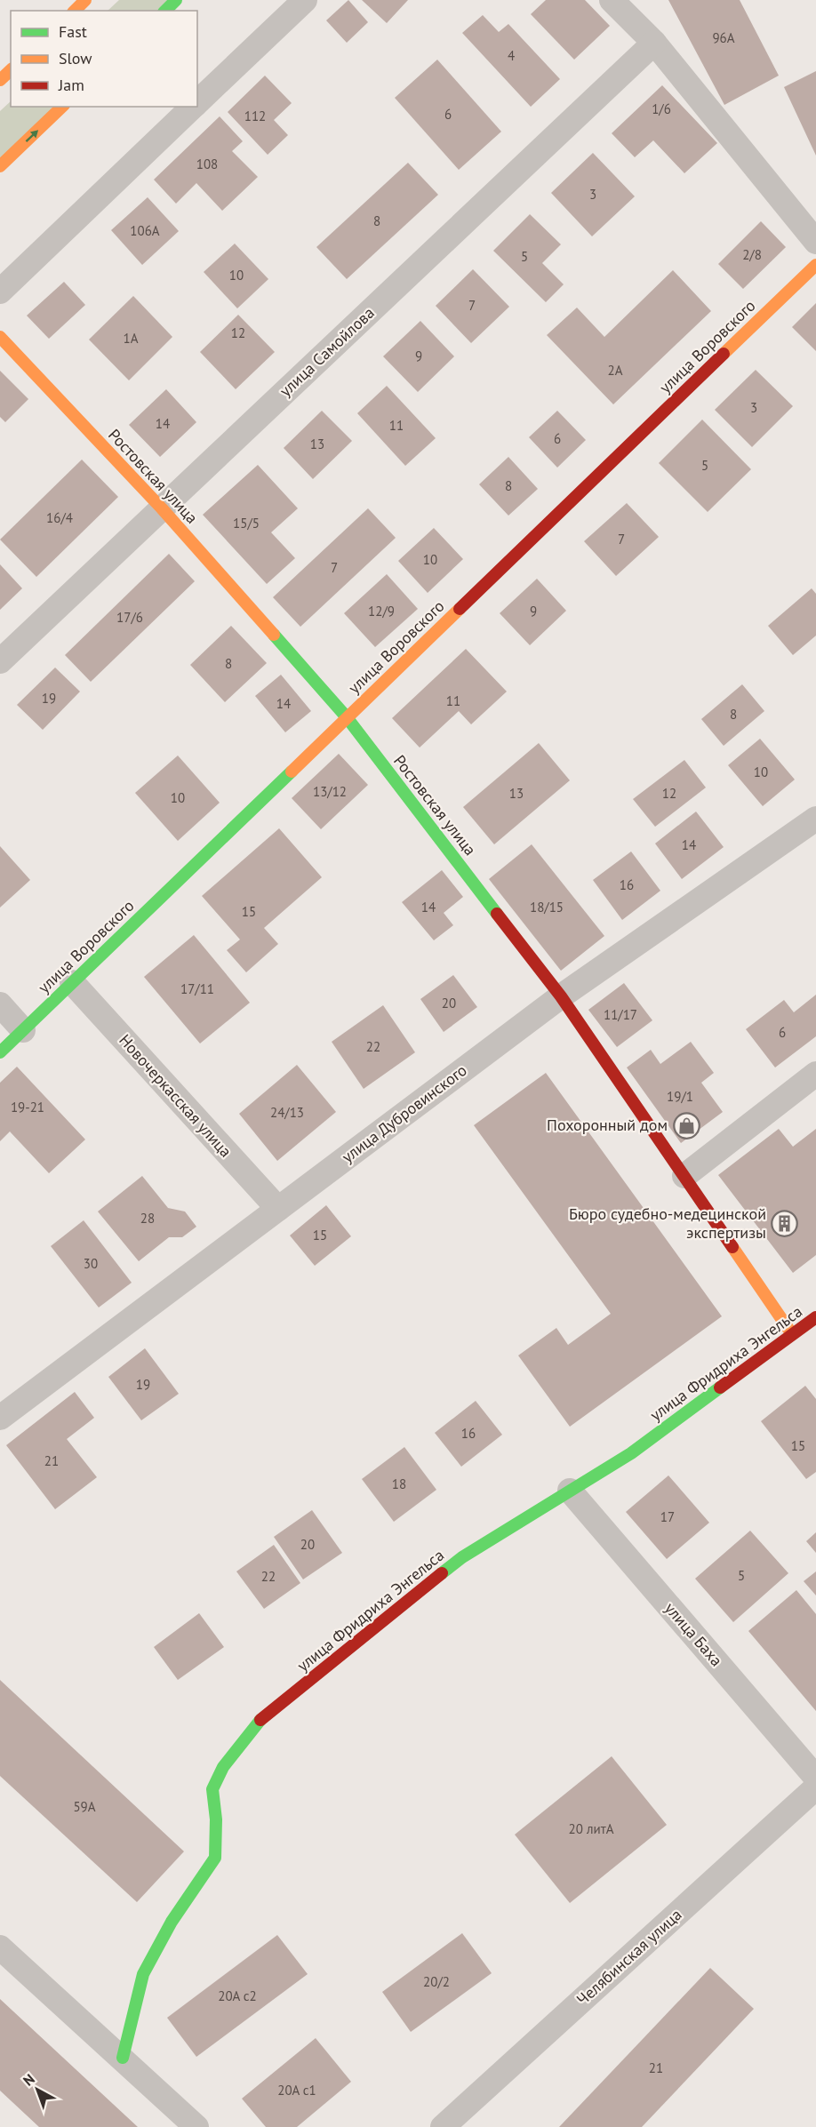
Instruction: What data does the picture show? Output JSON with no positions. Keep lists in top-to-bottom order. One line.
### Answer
{"streets":{"street":["улица Воровского","улица Самойлова","Ростовская улица","Новочеркасская улица","улица Дубровинского","улица Фридриха Энгельса","улица Баха","Челябинская улица"]},"crossings":[["улица Воровского","Ростовская улица"],["улица Воровского","Новочеркасская улица"],["улица Самойлова","Ростовская улица"],["Ростовская улица","улица Дубровинского"],["Ростовская улица","улица Фридриха Энгельса"],["Новочеркасская улица","улица Дубровинского"],["улица Фридриха Энгельса","улица Баха"]],"places":{"shop":["Похоронный дом"],"building":["Бюро судебно-медецинской экспертизы"]},"house_numbers":["96А","4","1/6","6","112","108","3","8","106А","2/8","5","10","7","12","1А","9","2А","3","14","11","6","13","5","8","16/4","15/5","7","10","7","12/9","9","17/6","8","19","11","14","8","10","13/12","13","12","10","14","16","14","18/15","15","17/11","20","11/17","6","22","19/1","19-21","24/13","28","15","30","19","16","15","21","18","17","20","5","22","59А","20 литА","20/2","20А с2","21","20А с1"],"legend":["Fast","Slow","Jam"],"north":"top left"}
